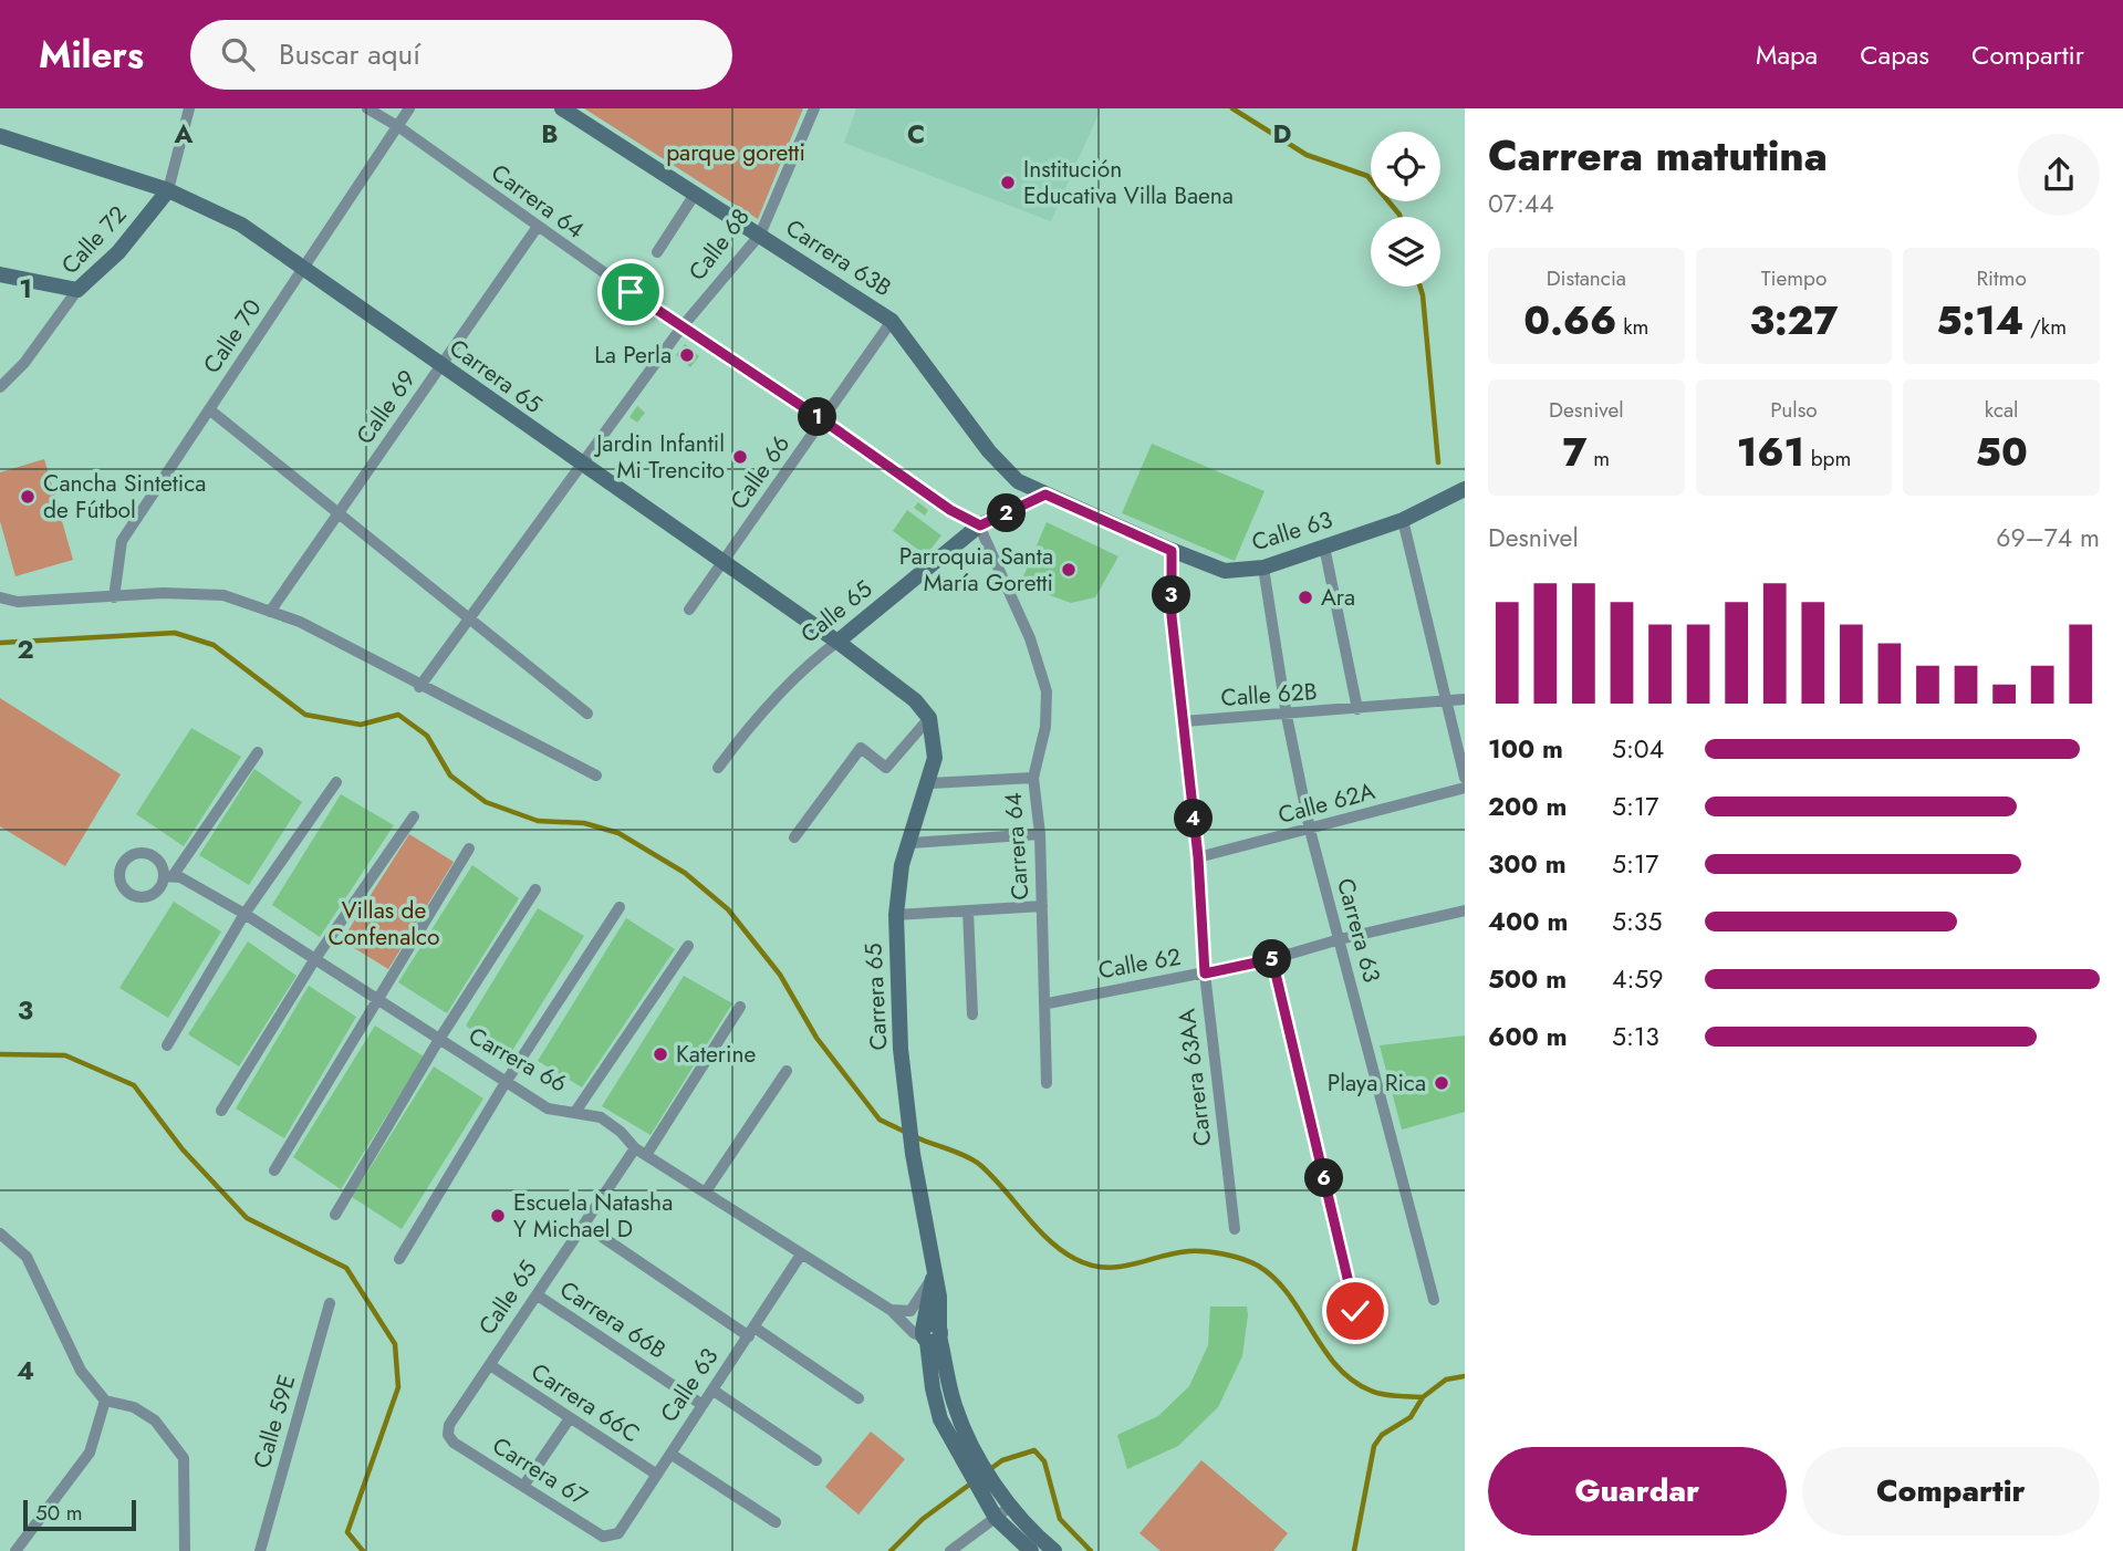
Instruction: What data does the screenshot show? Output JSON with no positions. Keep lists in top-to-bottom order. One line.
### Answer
{"streets":{"main road":["Calle 72","Carrera 63B","Carrera 65","Calle 63","Calle 65"],"street":["Carrera 64","Calle 68","Calle 70","Calle 69","Calle 66","Calle 62B","Calle 62A","Carrera 63","Calle 62","Carrera 66","Carrera 63AA","Carrera 66B","Carrera 66C","Calle 59E","Carrera 67"]},"crossings":[["Carrera 64","Calle 68"],["Carrera 64","Calle 70"],["Carrera 64","Calle 69"],["Carrera 64","Calle 66"],["Carrera 64","Calle 65"],["Carrera 64","Calle 62"],["Calle 72","Carrera 65"],["Calle 68","Carrera 63B"],["Calle 68","Carrera 65"],["Carrera 63B","Calle 66"],["Carrera 63B","Calle 63"],["Carrera 63B","Calle 65"],["Calle 70","Carrera 65"],["Carrera 65","Calle 69"],["Carrera 65","Calle 66"],["Carrera 65","Calle 65"],["Carrera 65","Carrera 66"],["Calle 63","Calle 65"],["Calle 63","Calle 62B"],["Calle 63","Carrera 63"],["Calle 63","Carrera 66"],["Calle 63","Carrera 63AA"],["Calle 63","Carrera 66B"],["Calle 63","Carrera 66C"],["Calle 63","Carrera 67"],["Calle 65","Carrera 66"],["Calle 65","Carrera 66B"],["Calle 65","Carrera 66C"],["Calle 65","Carrera 67"],["Calle 62B","Carrera 63"],["Calle 62B","Carrera 63AA"],["Calle 62A","Carrera 63"],["Calle 62A","Carrera 63AA"],["Carrera 63","Calle 62"],["Calle 62","Carrera 63AA"]],"parks":["parque goretti","Villas de Confenalco"],"places":["Institución Educativa Villa Baena","La Perla","Jardin Infantil Mi Trencito","Cancha Sintetica de Fútbol","Parroquia Santa María Goretti","Ara","Katerine","Playa Rica","Escuela Natasha Y Michael D"],"scale_bar":"50 m","page":{"header":"Milers","search":"Buscar aquí","nav":["Mapa","Capas","Compartir"],"heading":["Carrera matutina","07:44"],"stats":[["Distancia","0.66 km"],["Tiempo","3:27"],["Ritmo","5:14 /km"],["Desnivel","7 m"],["Pulso","161 bpm"],["kcal","50"]],"pins":["1","2","3","4","5","6"],"chart":["Desnivel","69–74 m"],"list":[{"name":"100 m","note":"5:04"},{"name":"200 m","note":"5:17"},{"name":"300 m","note":"5:17"},{"name":"400 m","note":"5:35"},{"name":"500 m","note":"4:59"},{"name":"600 m","note":"5:13"}],"buttons":["Guardar","Compartir"],"scale":"50 m"},"grid":{"columns":["A","B","C","D"],"rows":["1","2","3","4"]}}
